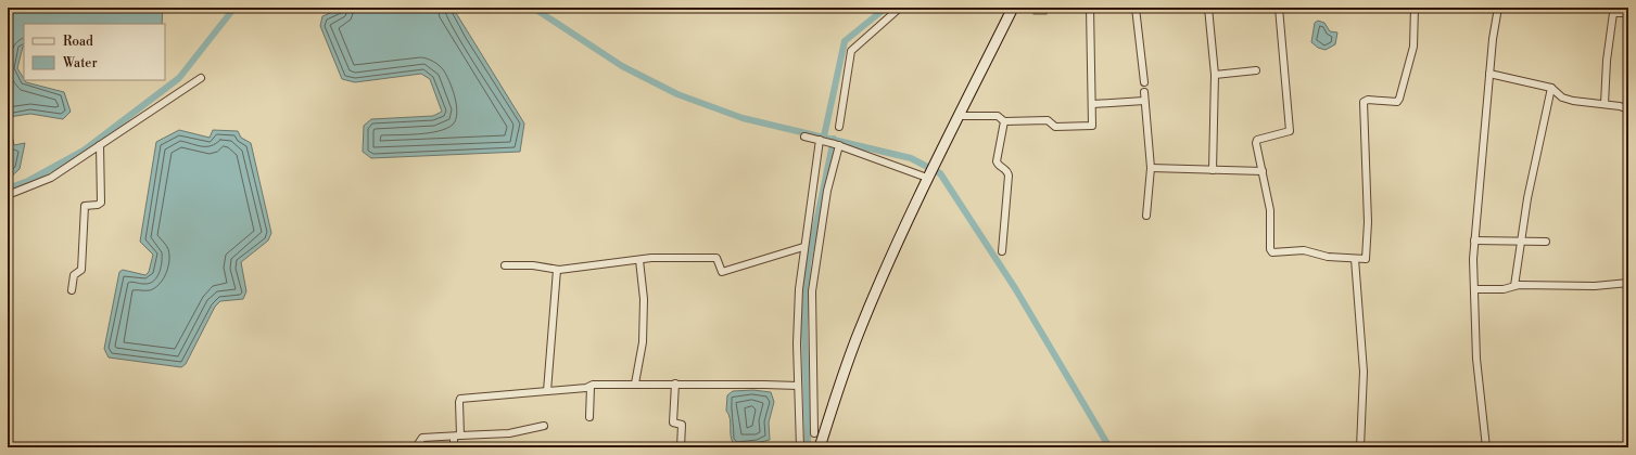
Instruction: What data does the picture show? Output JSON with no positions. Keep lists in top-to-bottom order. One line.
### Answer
{"legend":["Road","Water"]}
